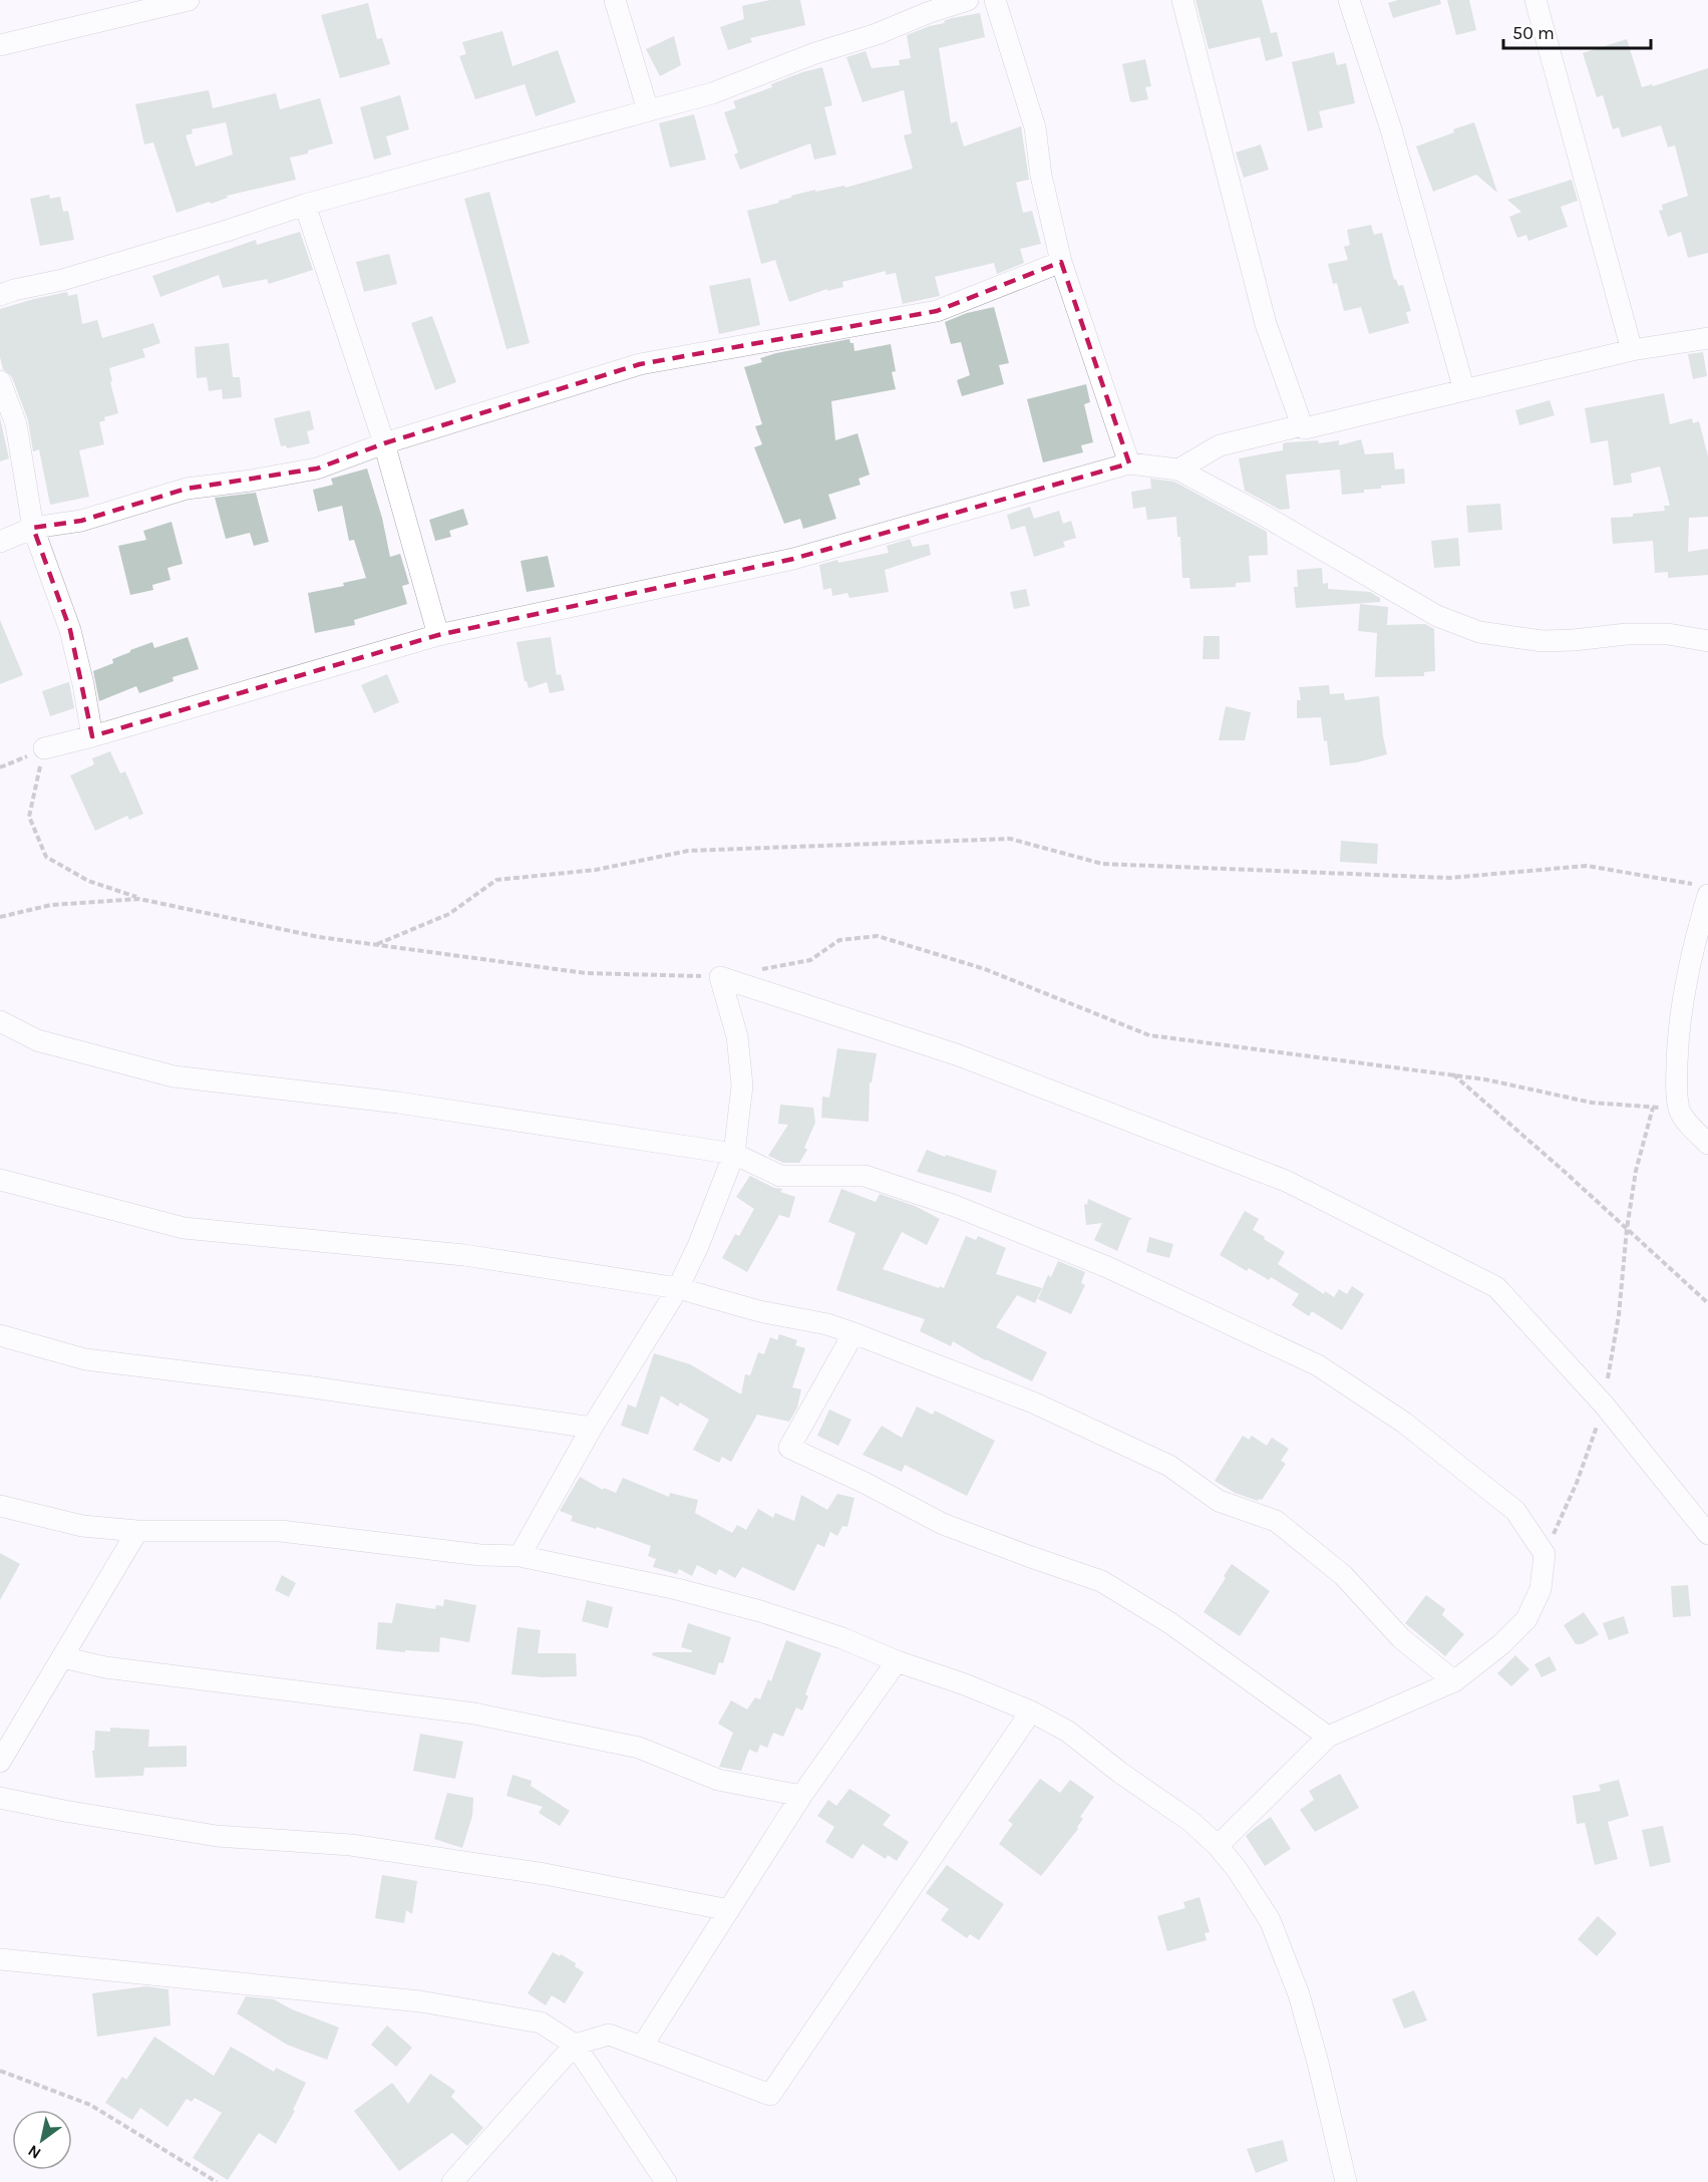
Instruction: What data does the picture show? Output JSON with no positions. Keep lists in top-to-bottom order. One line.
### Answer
{"scale_bar":"50 m","north":"bottom left"}
